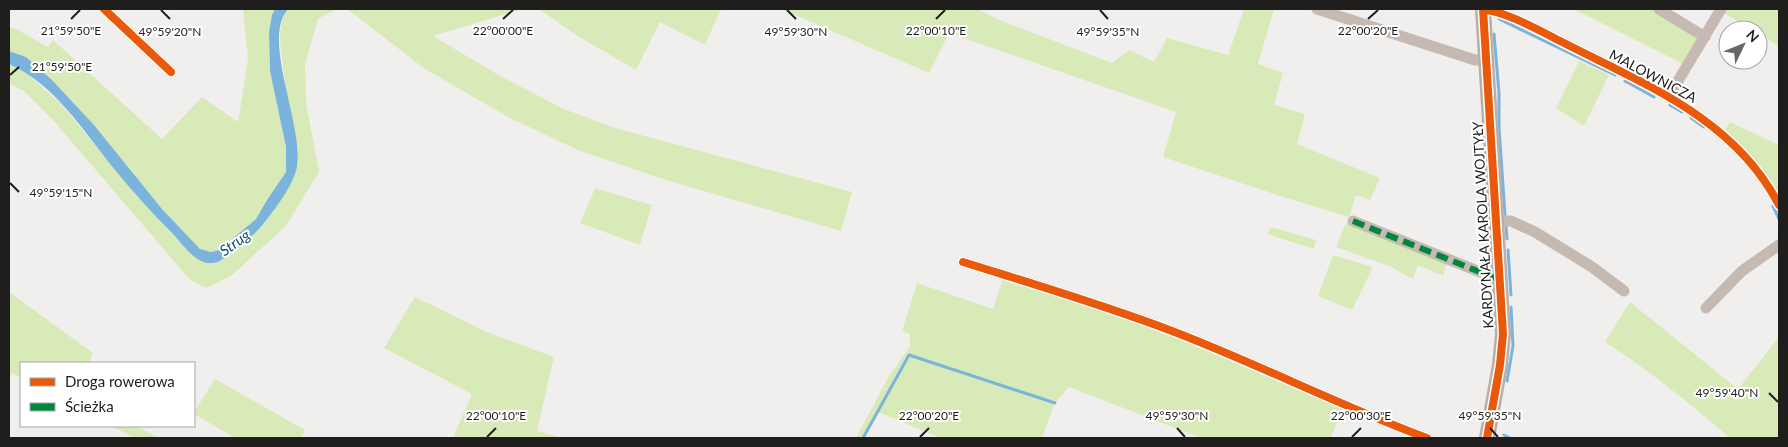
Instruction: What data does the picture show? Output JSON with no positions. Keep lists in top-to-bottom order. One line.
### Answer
{"streets":{"street":["MALOWNICZA","KARDYNAŁA KAROLA WOJTYŁY"]},"crossings":[["MALOWNICZA","KARDYNAŁA KAROLA WOJTYŁY"]],"water":["Strug"],"legend":["Droga rowerowa","Ścieżka"],"north":"top right","coordinates":["21°59'50\"E","22°00'00\"E","22°00'10\"E","22°00'20\"E","49°59'20\"N","49°59'35\"N","49°59'30\"N","49°59'15\"N","49°59'40\"N","22°00'30\"E"]}
